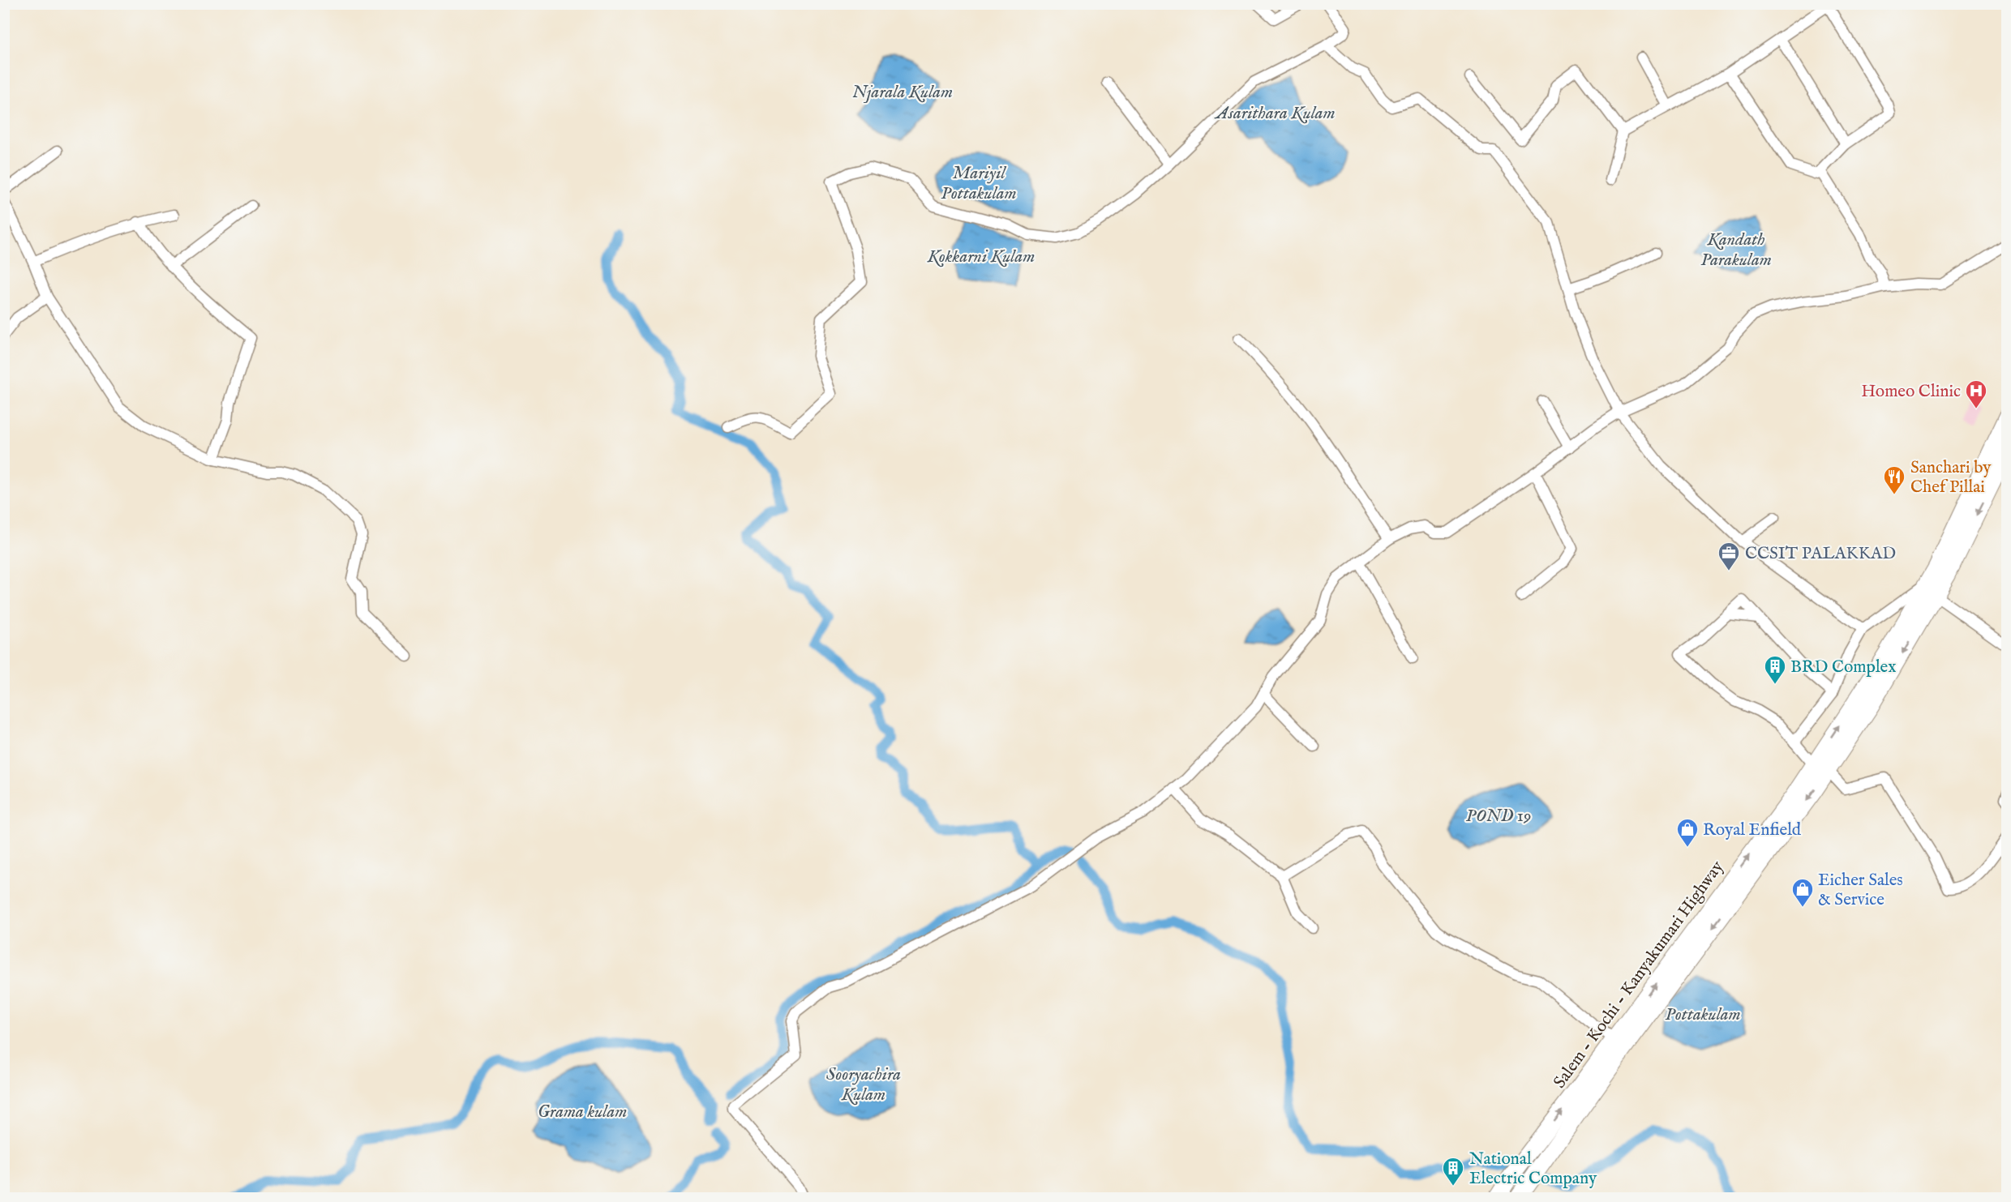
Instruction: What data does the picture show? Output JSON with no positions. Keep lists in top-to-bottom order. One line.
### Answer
{"streets":{"highway":["Salem - Kochi - Kanyakumari Highway"]},"water":["Njarala Kulam","Asarithara Kulam","Mariyil Pottakulam","Kandath Parakulam","Kokkarni Kulam","POND 19","Pottakulam","Sooryachira Kulam","Grama kulam"],"places":{"hospital":["Homeo Clinic"],"restaurant":["Sanchari by Chef Pillai"],"office":["CCSIT PALAKKAD"],"building":["BRD Complex","National Electric Company"],"shop":["Royal Enfield","Eicher Sales & Service"]}}
